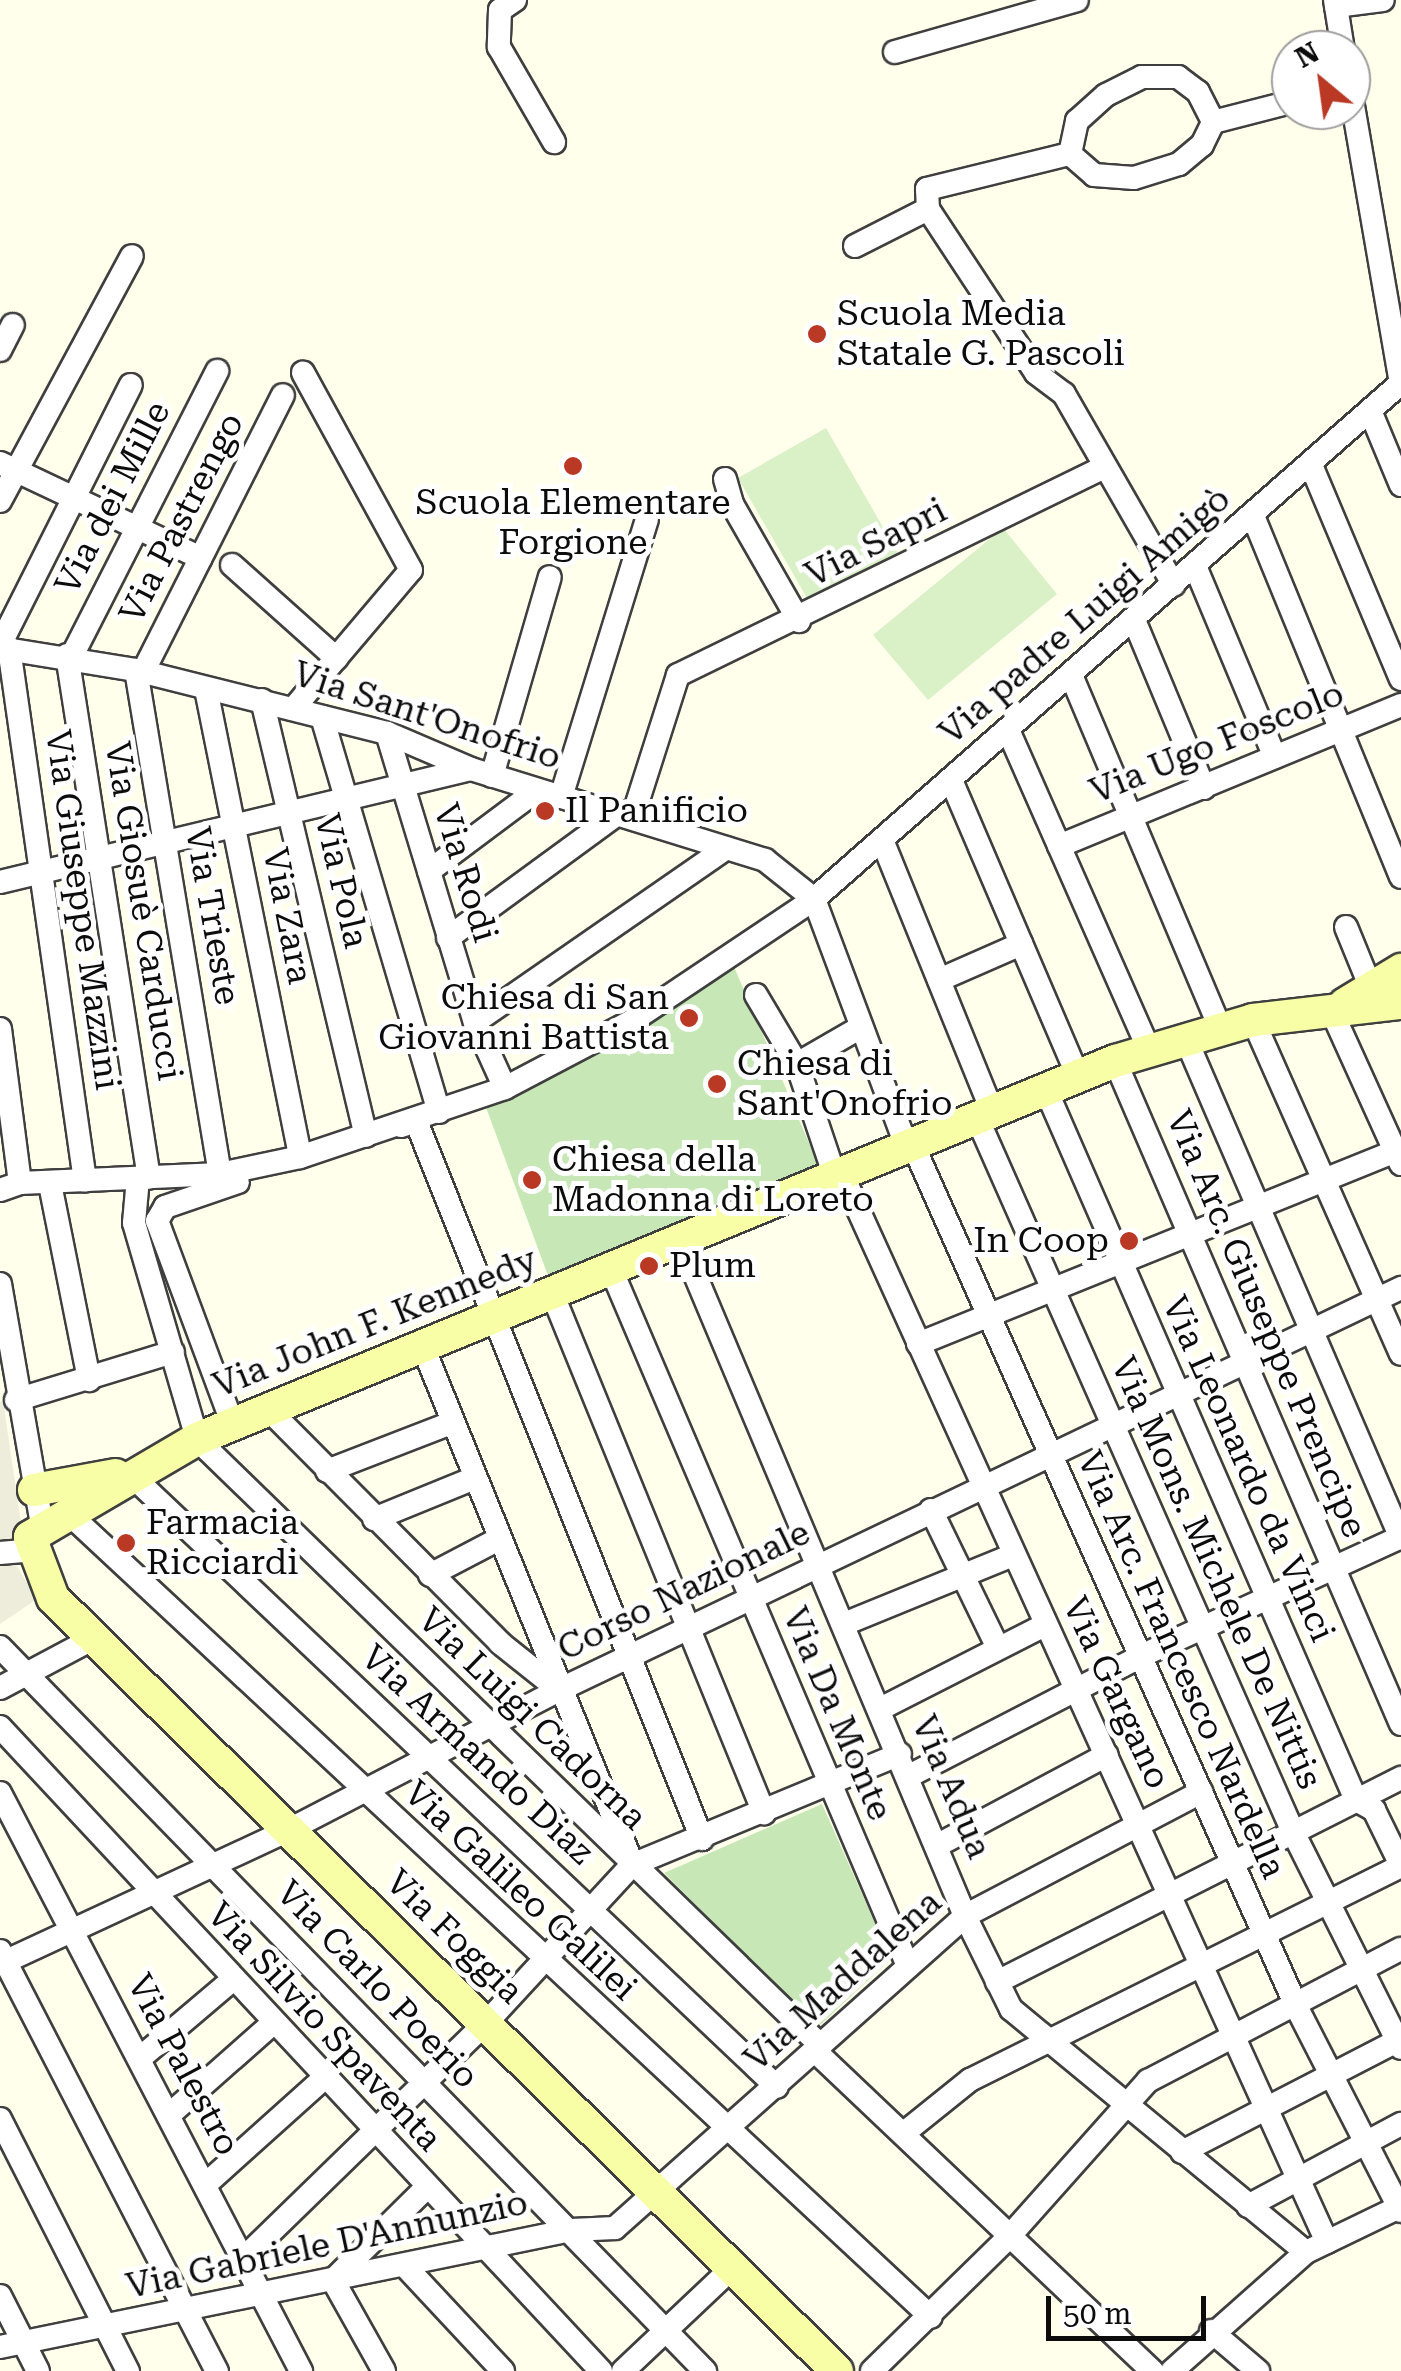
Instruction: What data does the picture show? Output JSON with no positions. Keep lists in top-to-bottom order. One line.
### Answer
{"streets":{"main road":["Via John F. Kennedy","Via Foggia"],"street":["Via dei Mille","Via Pastrengo","Via Sapri","Via padre Luigi Amigò","Via Sant'Onofrio","Via Ugo Foscolo","Via Rodi","Via Pola","Via Giuseppe Mazzini","Via Giosuè Carducci","Via Trieste","Via Zara","Via Arc. Giuseppe Prencipe","Via Leonardo da Vinci","Via Mons. Michele De Nittis","Corso Nazionale","Via Arc. Francesco Nardella","Via Gargano","Via Da Monte","Via Luigi Cadorna","Via Armando Diaz","Via Adua","Via Galileo Galilei","Via Maddalena","Via Carlo Poerio","Via Silvio Spaventa","Via Palestro","Via Gabriele D'Annunzio"]},"crossings":[["Via dei Mille","Via Sant'Onofrio"],["Via dei Mille","Via Giosuè Carducci"],["Via Pastrengo","Via Sant'Onofrio"],["Via Pastrengo","Via Trieste"],["Via Sapri","Via Sant'Onofrio"],["Via padre Luigi Amigò","Via Sant'Onofrio"],["Via padre Luigi Amigò","Via Rodi"],["Via padre Luigi Amigò","Via Mons. Michele De Nittis"],["Via padre Luigi Amigò","Via Arc. Francesco Nardella"],["Via Sant'Onofrio","Via Rodi"],["Via Sant'Onofrio","Via Pola"],["Via Sant'Onofrio","Via Giuseppe Mazzini"],["Via Sant'Onofrio","Via Giosuè Carducci"],["Via Sant'Onofrio","Via Trieste"],["Via Sant'Onofrio","Via Zara"],["Via Sant'Onofrio","Via Arc. Francesco Nardella"],["Via Giosuè Carducci","Via John F. Kennedy"],["Via Giosuè Carducci","Via Luigi Cadorna"],["Via John F. Kennedy","Via Arc. Giuseppe Prencipe"],["Via John F. Kennedy","Via Leonardo da Vinci"],["Via John F. Kennedy","Via Mons. Michele De Nittis"],["Via John F. Kennedy","Via Arc. Francesco Nardella"],["Via John F. Kennedy","Via Gargano"],["Via John F. Kennedy","Via Da Monte"],["Via John F. Kennedy","Via Luigi Cadorna"],["Via John F. Kennedy","Via Armando Diaz"],["Via John F. Kennedy","Via Adua"],["Via John F. Kennedy","Via Galileo Galilei"],["Via John F. Kennedy","Via Foggia"],["Via Arc. Giuseppe Prencipe","Corso Nazionale"],["Via Leonardo da Vinci","Corso Nazionale"],["Via Mons. Michele De Nittis","Corso Nazionale"],["Corso Nazionale","Via Arc. Francesco Nardella"],["Corso Nazionale","Via Gargano"],["Corso Nazionale","Via Da Monte"],["Corso Nazionale","Via Luigi Cadorna"],["Corso Nazionale","Via Armando Diaz"],["Corso Nazionale","Via Adua"],["Corso Nazionale","Via Galileo Galilei"],["Corso Nazionale","Via Foggia"],["Corso Nazionale","Via Carlo Poerio"],["Corso Nazionale","Via Silvio Spaventa"],["Corso Nazionale","Via Palestro"],["Via Arc. Francesco Nardella","Via Maddalena"],["Via Gargano","Via Adua"],["Via Gargano","Via Maddalena"],["Via Da Monte","Via Maddalena"],["Via Luigi Cadorna","Via Maddalena"],["Via Armando Diaz","Via Maddalena"],["Via Adua","Via Maddalena"],["Via Galileo Galilei","Via Foggia"],["Via Galileo Galilei","Via Maddalena"],["Via Foggia","Via Maddalena"],["Via Foggia","Via Gabriele D'Annunzio"],["Via Maddalena","Via Gabriele D'Annunzio"],["Via Carlo Poerio","Via Gabriele D'Annunzio"],["Via Silvio Spaventa","Via Gabriele D'Annunzio"],["Via Palestro","Via Gabriele D'Annunzio"]],"places":["Scuola Media Statale G. Pascoli","Scuola Elementare Forgione","Il Panificio","Chiesa di San Giovanni Battista","Chiesa di Sant'Onofrio","Chiesa della Madonna di Loreto","In Coop","Plum","Farmacia Ricciardi"],"scale_bar":"50 m","north":"top left"}
